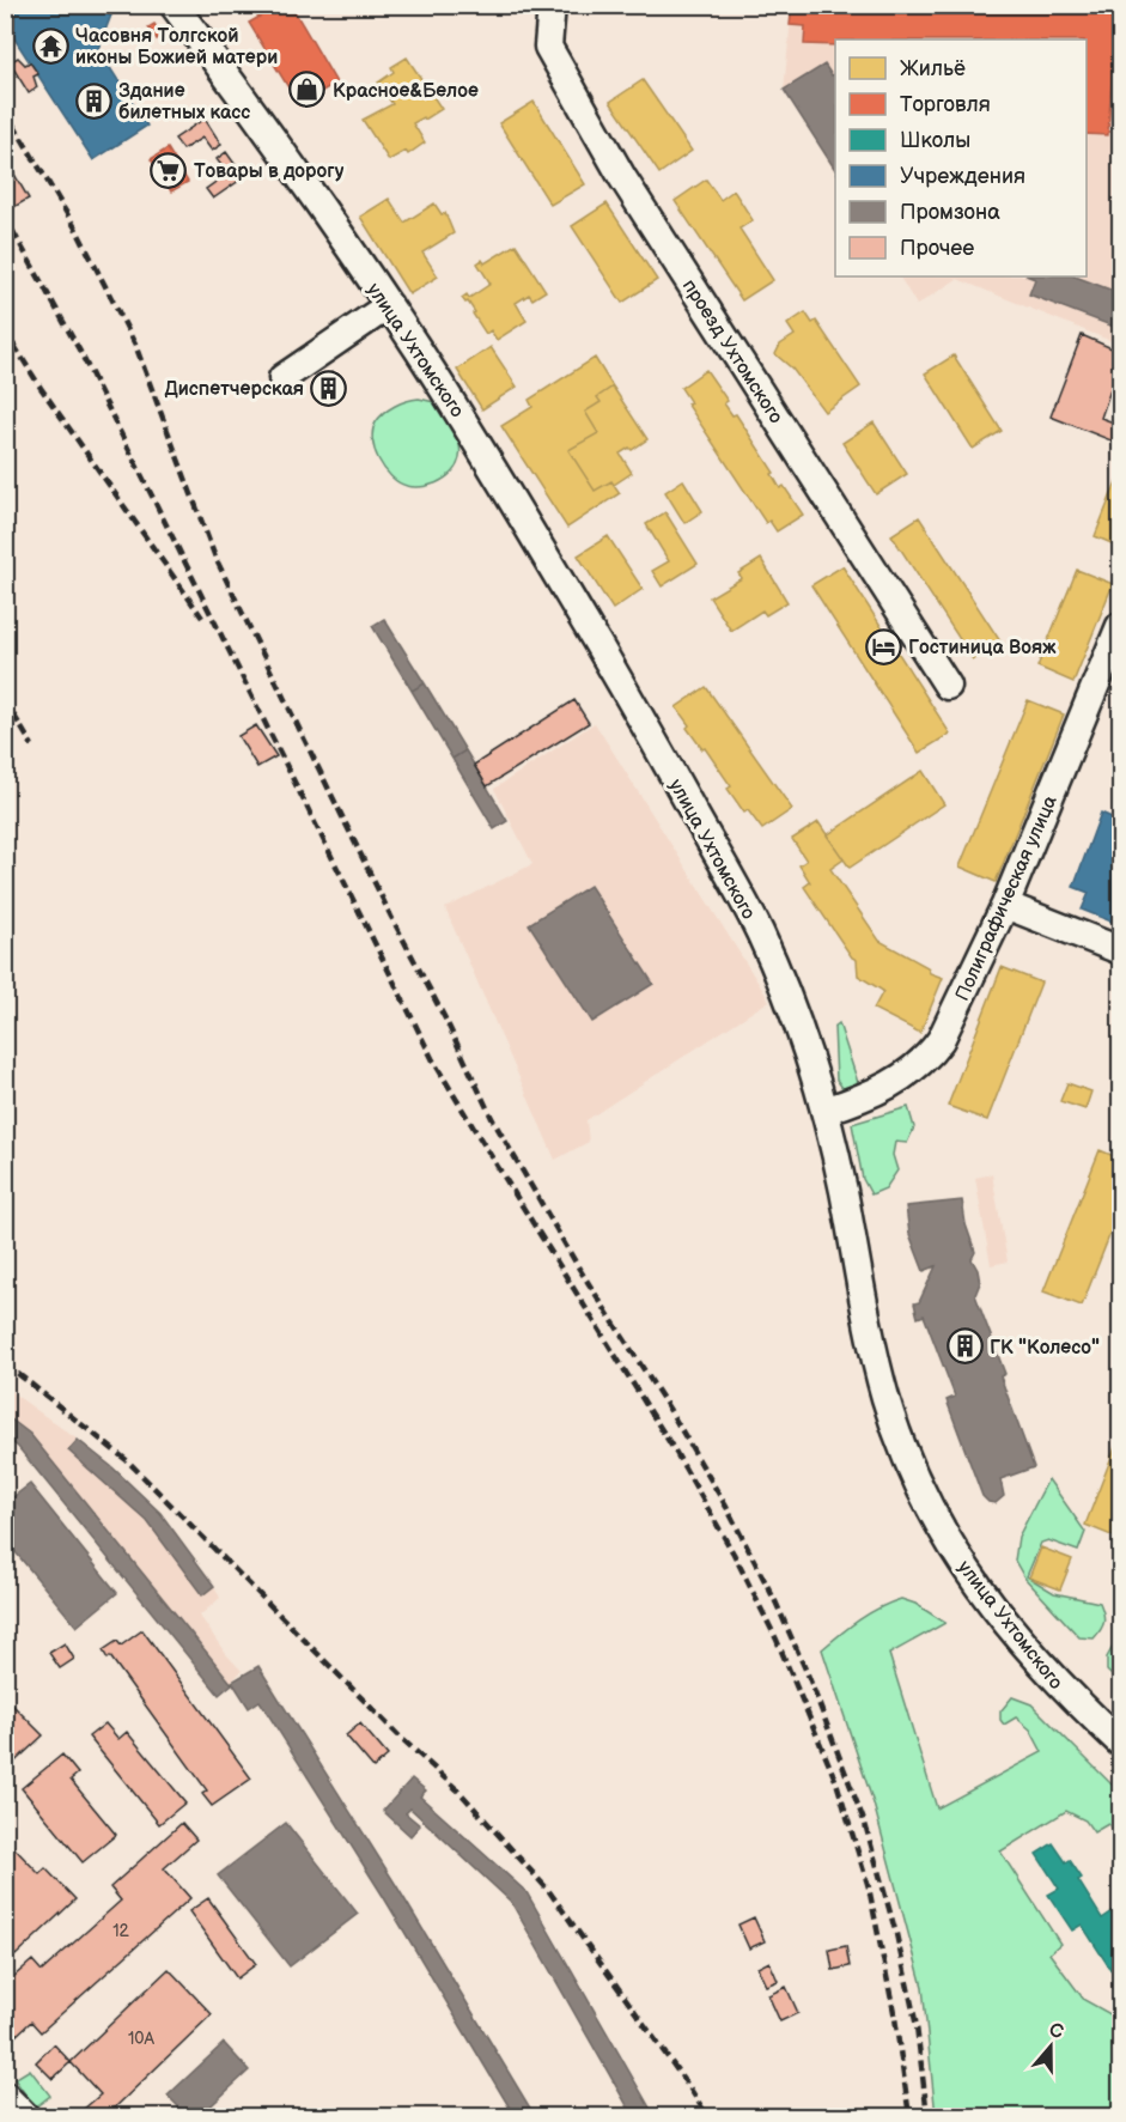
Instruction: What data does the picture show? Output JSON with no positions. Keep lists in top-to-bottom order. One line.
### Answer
{"streets":{"street":["улица Ухтомского","проезд Ухтомского","Полиграфическая улица"]},"crossings":[["улица Ухтомского","Полиграфическая улица"]],"places":{"temple":["Часовня Толгской иконы Божией матери"],"shop":["Красное&Белое"],"building":["Здание билетных касс","Диспетчерская","ГК \"Колесо\""],"supermarket":["Товары в дорогу"],"hotel":["Гостиница Вояж"]},"house_numbers":["12","10А"],"legend":["Жильё","Торговля","Школы","Учреждения","Промзона","Прочее"],"north":"top"}
